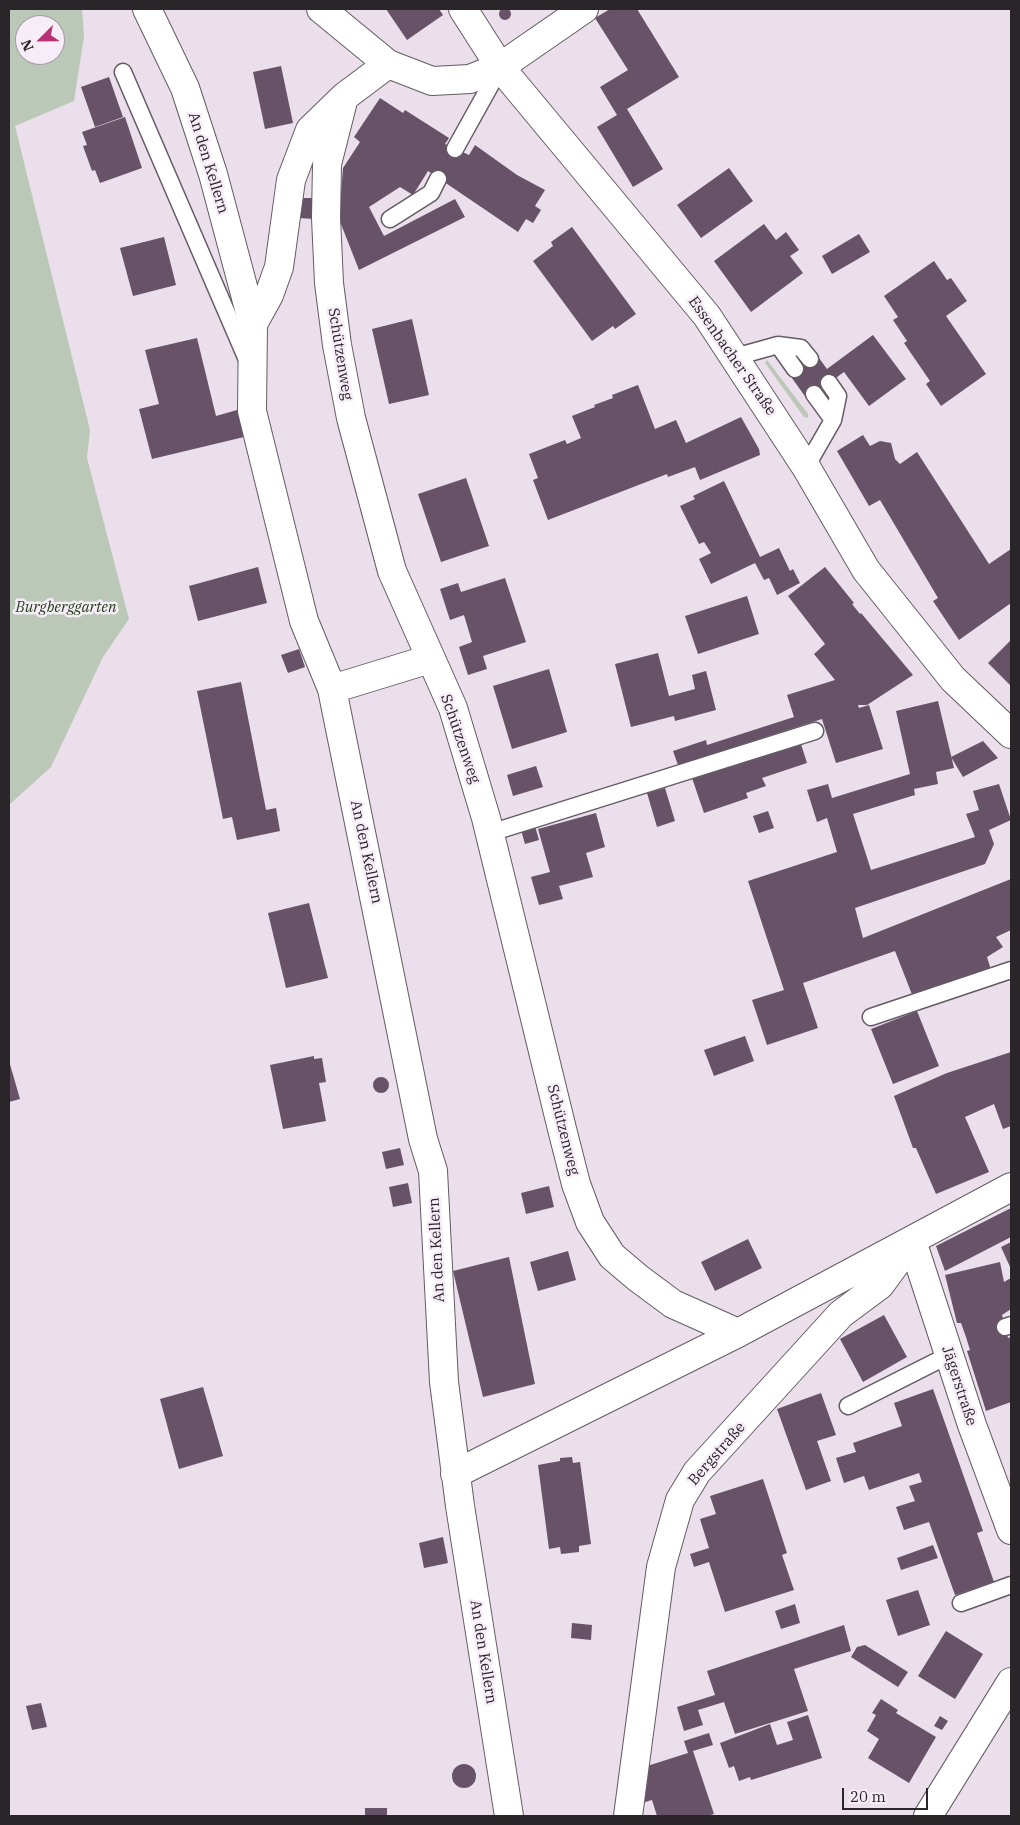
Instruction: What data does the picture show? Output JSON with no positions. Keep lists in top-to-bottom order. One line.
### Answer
{"streets":{"street":["An den Kellern","Schützenweg","Essenbacher Straße","Jägerstraße","Bergstraße"]},"crossings":[["An den Kellern","Schützenweg"],["An den Kellern","Bergstraße"],["Schützenweg","Bergstraße"],["Jägerstraße","Bergstraße"]],"parks":["Burgberggarten"],"scale_bar":"20 m","north":"bottom left"}
